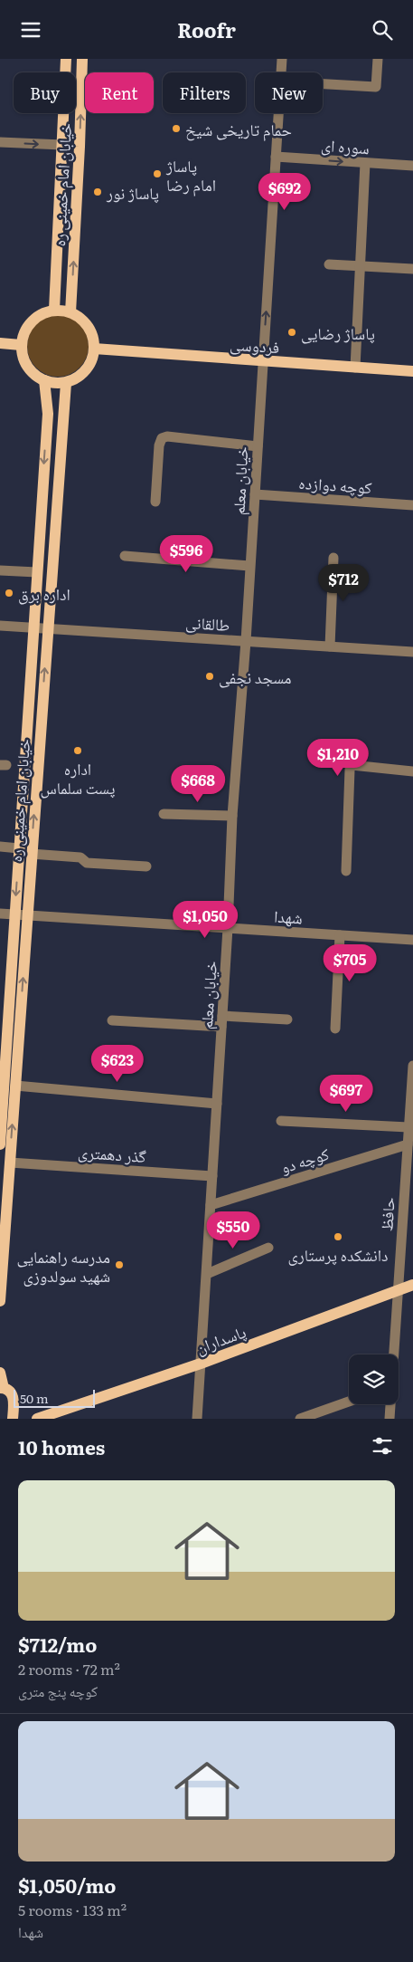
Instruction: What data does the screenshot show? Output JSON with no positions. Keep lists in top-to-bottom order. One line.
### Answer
{"streets":{"main road":["خیابان امام خمینی ره","فردوسی","پاسداران"],"street":["سوره ای","خیابان معلم","کوچه دوازده","طالقانی","شهدا","گذر دهمتری","کوچه دو","حافظ"]},"crossings":[["سوره ای","خیابان معلم"],["خیابان امام خمینی ره","فردوسی"],["خیابان امام خمینی ره","طالقانی"],["خیابان امام خمینی ره","شهدا"],["خیابان امام خمینی ره","گذر دهمتری"],["فردوسی","خیابان معلم"],["خیابان معلم","کوچه دوازده"],["خیابان معلم","طالقانی"],["خیابان معلم","شهدا"],["خیابان معلم","گذر دهمتری"],["خیابان معلم","کوچه دو"],["خیابان معلم","پاسداران"],["کوچه دو","حافظ"],["حافظ","پاسداران"]],"one_way":["سوره ای"],"places":["حمام تاریخی شیخ","پاساژ امام رضا","پاساژ نور","پاساژ رضایی","اداره برق","مسجد نجفی","اداره پست سلماس","دانشکده پرستاری","مدرسه راهنمایی شهید سولدوزی"],"scale_bar":"50 m","page":{"header":"Roofr","chip":["Buy","Rent","Filters","New"],"price":["$692","$596","$712","$1,210","$668","$1,050","$705","$623","$697","$550"],"scale":"50 m","heading":"10 homes","list":[{"name":"$712/mo","note":"2 rooms · 72 m² · کوچه پنج متری"},{"name":"$1,050/mo","note":"5 rooms · 133 m² · شهدا"}]}}
